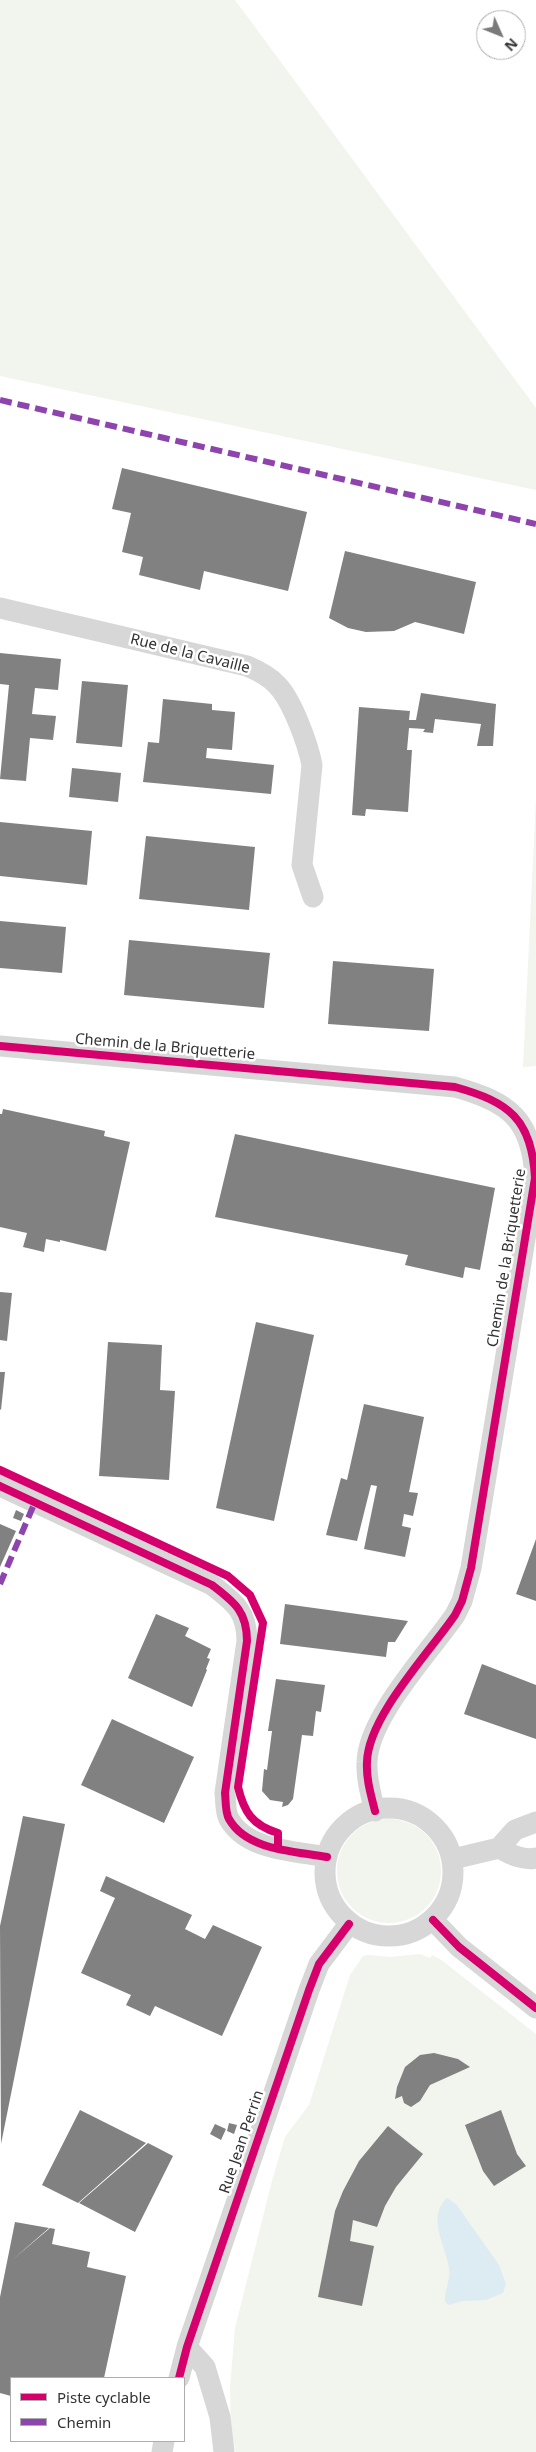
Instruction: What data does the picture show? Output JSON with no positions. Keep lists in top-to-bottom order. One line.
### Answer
{"streets":{"street":["Rue de la Cavaille","Chemin de la Briquetterie","Rue Jean Perrin"]},"crossings":[["Chemin de la Briquetterie","Rue Jean Perrin"]],"legend":["Piste cyclable","Chemin"],"north":"bottom right"}
